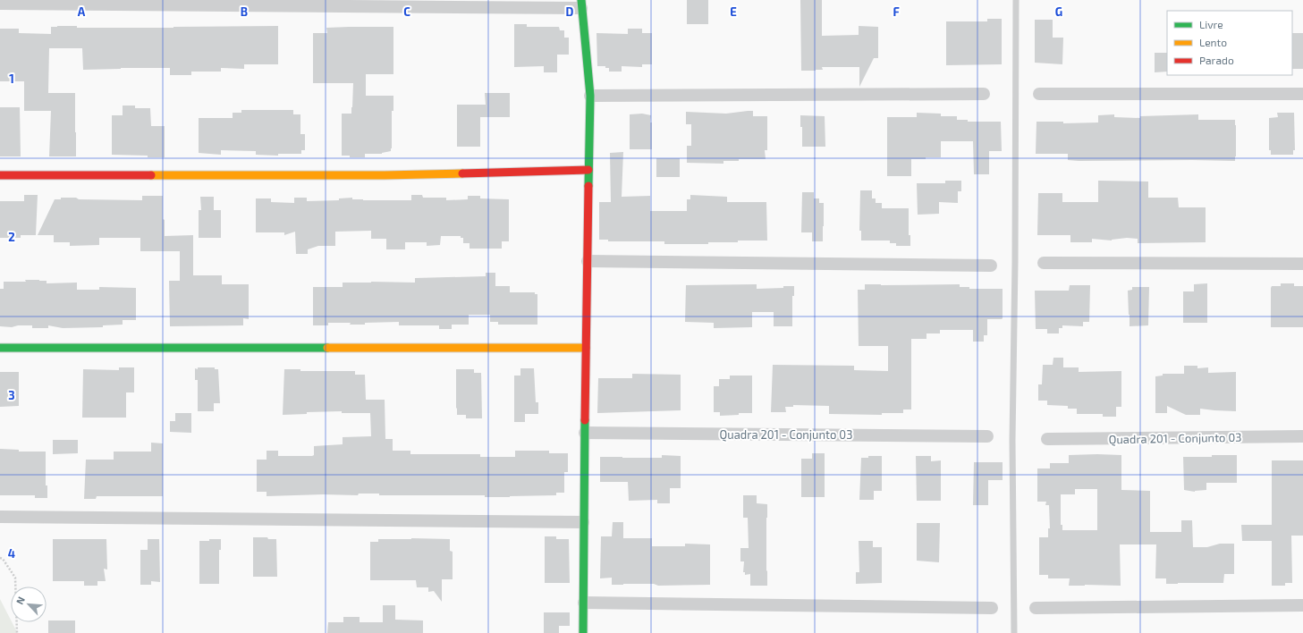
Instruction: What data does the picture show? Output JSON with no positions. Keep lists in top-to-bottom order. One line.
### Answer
{"streets":{"street":["Quadra 201 - Conjunto 03"]},"legend":["Livre","Lento","Parado"],"north":"top left","grid":{"columns":["A","B","C","D","E","F","G"],"rows":["1","2","3","4"]}}
